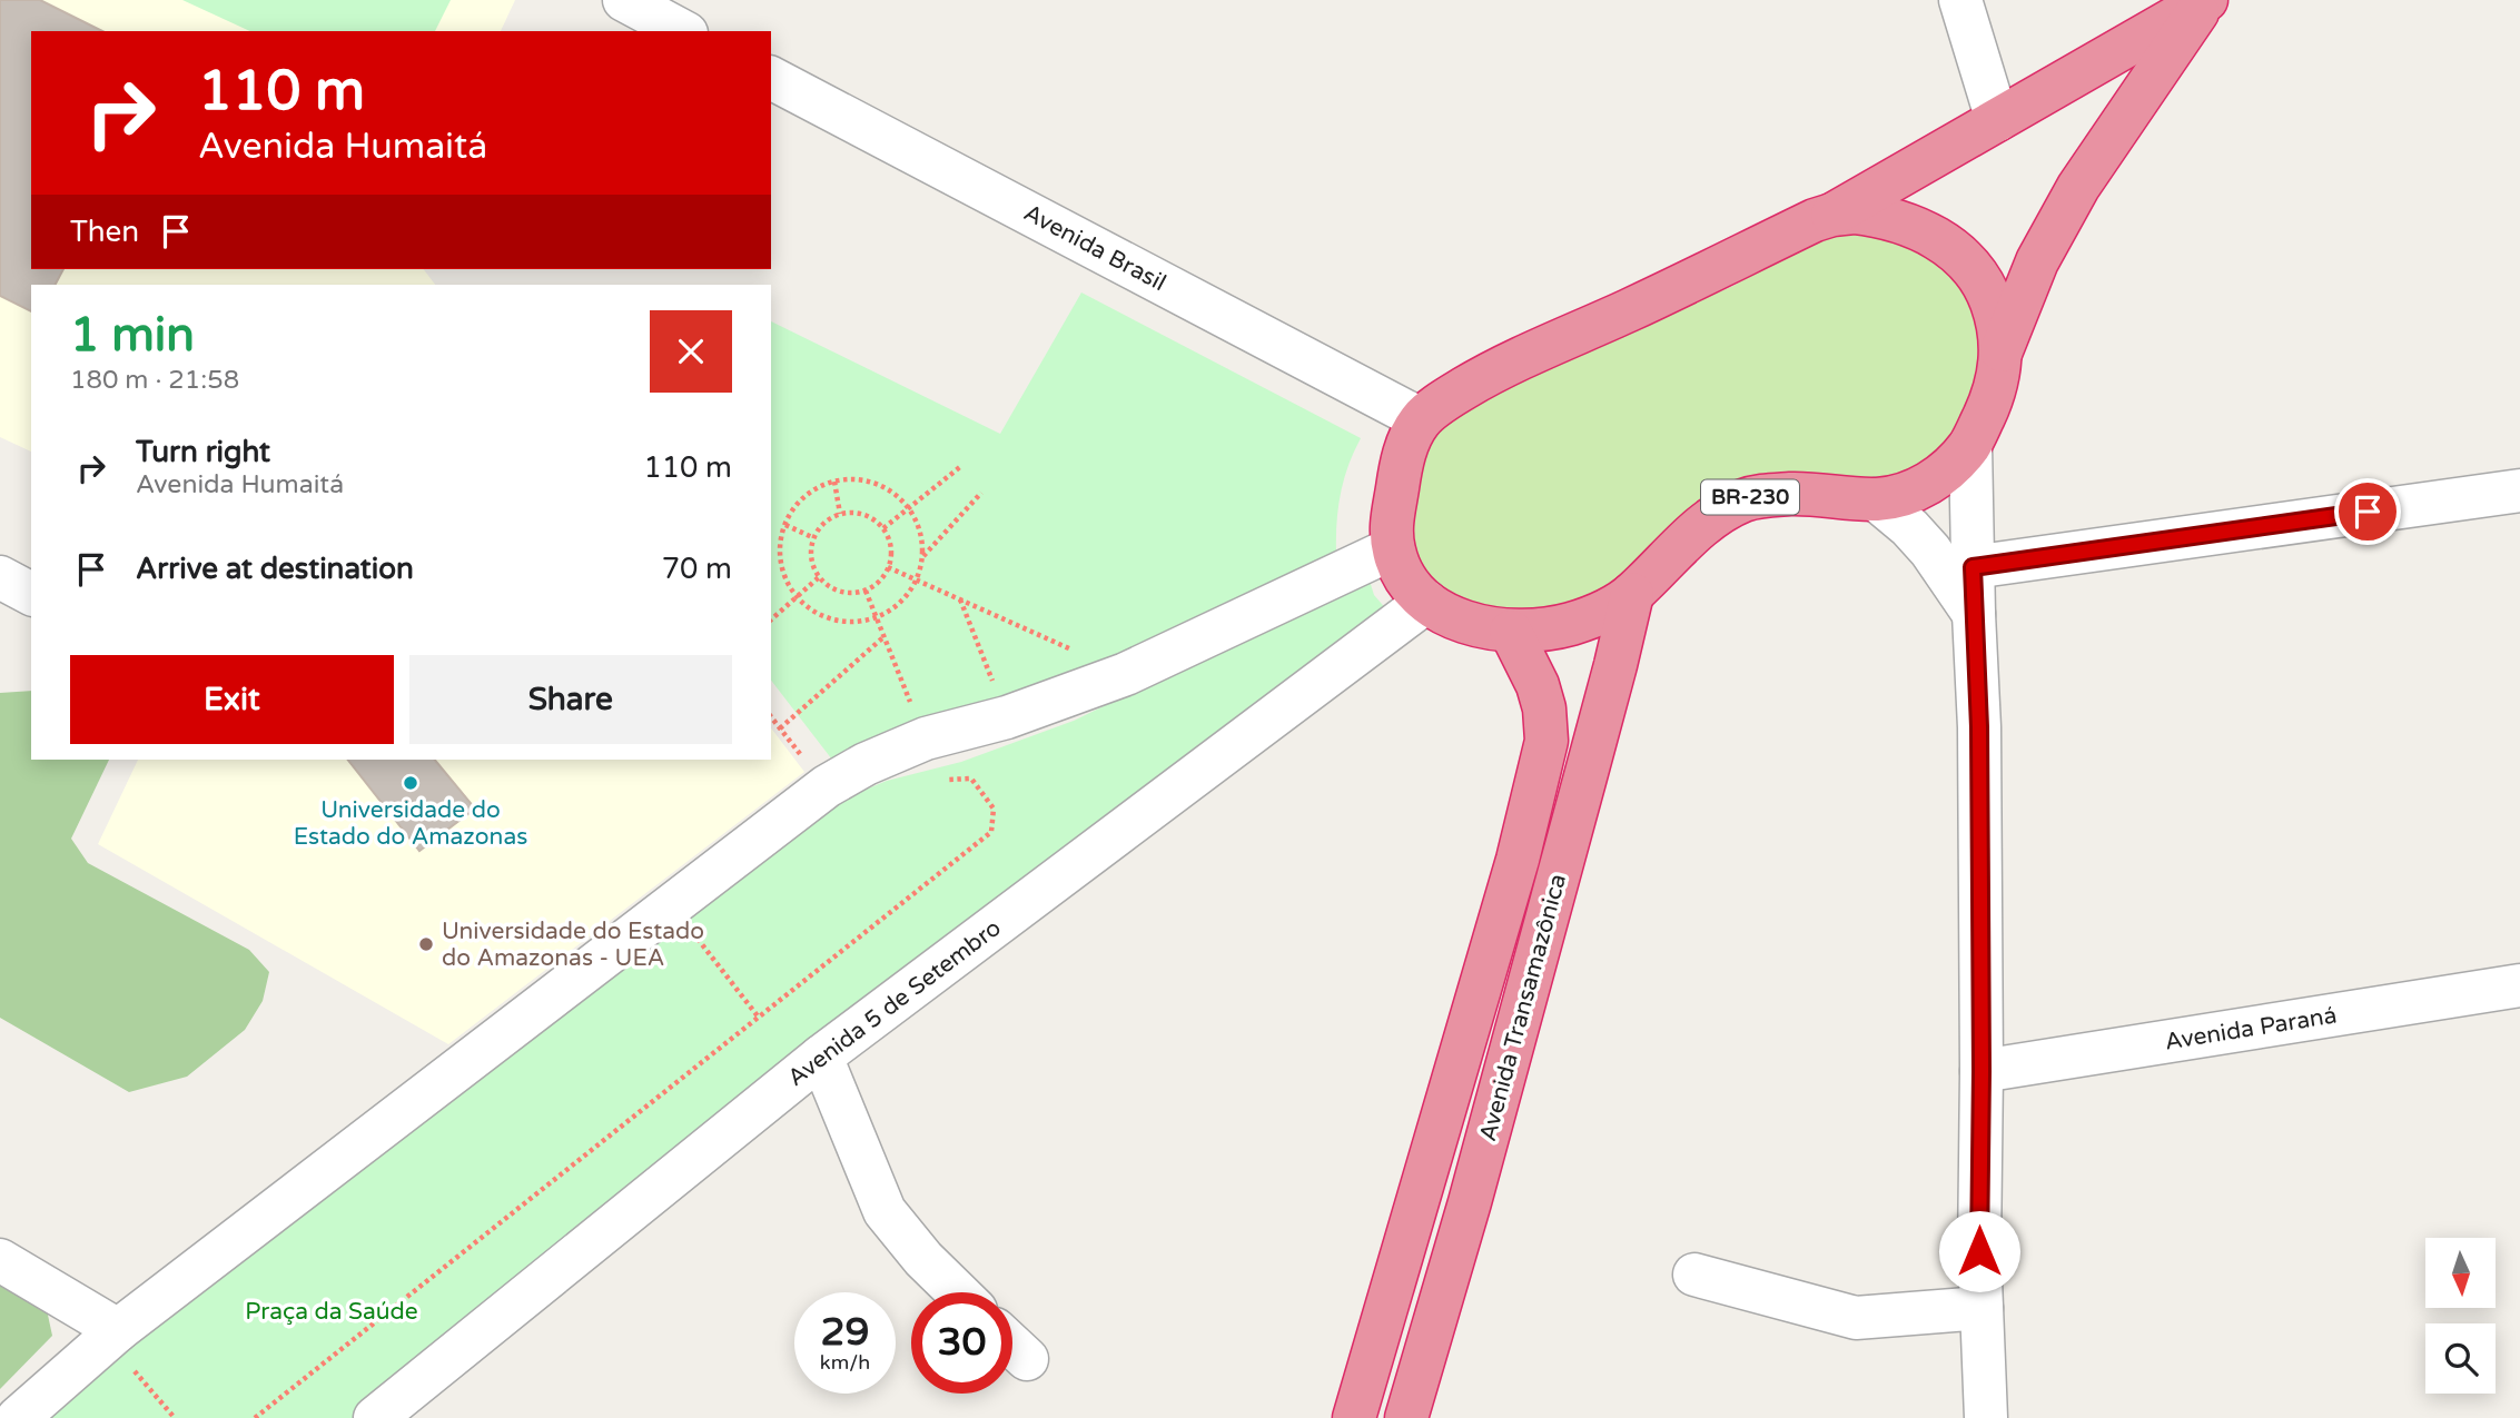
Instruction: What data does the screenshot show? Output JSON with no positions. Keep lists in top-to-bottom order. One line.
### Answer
{"streets":{"highway":["BR-230","Avenida Transamazônica"],"street":["Avenida Brasil","Avenida 5 de Setembro","Avenida Paraná"]},"crossings":[["Avenida Brasil","BR-230"],["BR-230","Avenida 5 de Setembro"],["BR-230","Avenida Transamazônica"]],"parks":["Praça da Saúde"],"places":["Universidade do Estado do Amazonas","Universidade do Estado do Amazonas - UEA"],"north":"bottom","page":{"turn":["110 m","Avenida Humaitá"],"then":"Then","heading":["1 min","180 m · 21:58"],"list":[{"name":"Turn right","note":"Avenida Humaitá","value":"110 m"},{"name":"Arrive at destination","value":"70 m"}],"buttons":["Exit","Share"],"speed":"29 km/h","limit":"30"}}
